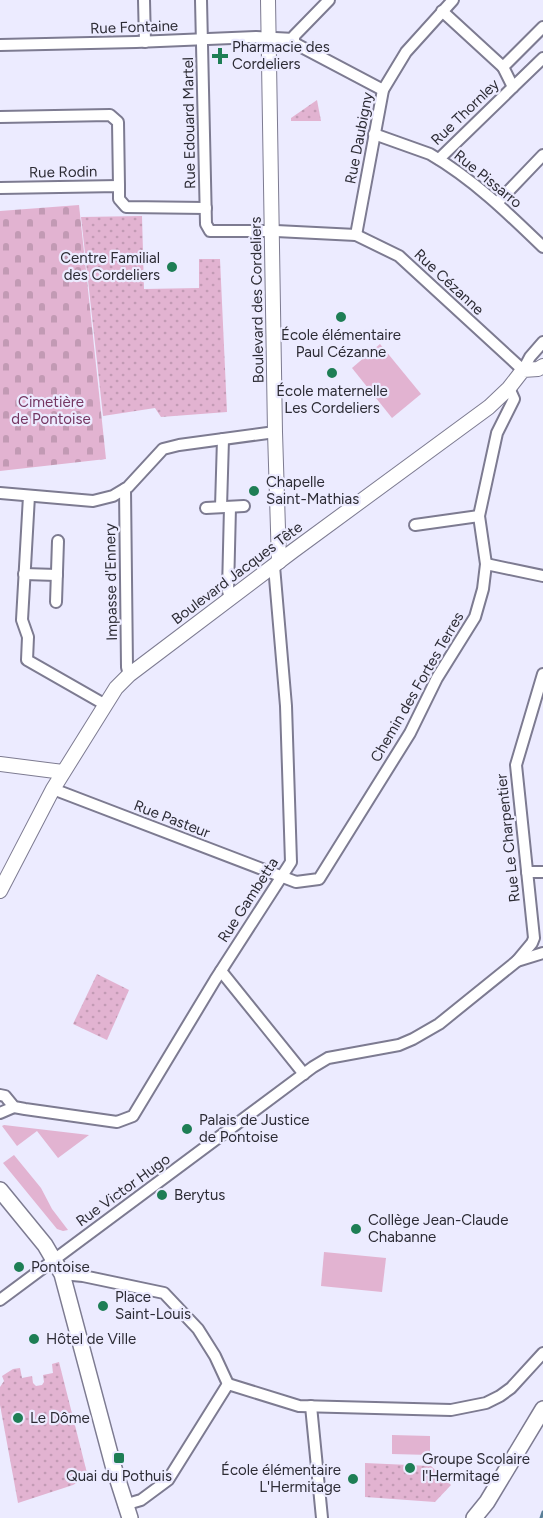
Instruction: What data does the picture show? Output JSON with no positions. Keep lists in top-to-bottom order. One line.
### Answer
{"streets":{"street":["Rue Fontaine","Rue Thornley","Rue Edouard Martel","Rue Daubigny","Rue Rodin","Rue Pissarro","Rue Cézanne","Boulevard des Cordeliers","Boulevard Jacques Tête","Impasse d'Ennery","Chemin des Fortes Terres","Rue Pasteur","Rue Le Charpentier","Rue Gambetta","Rue Victor Hugo"]},"crossings":[["Rue Fontaine","Rue Edouard Martel"],["Rue Fontaine","Boulevard des Cordeliers"],["Rue Thornley","Rue Daubigny"],["Rue Thornley","Rue Pissarro"],["Rue Edouard Martel","Rue Rodin"],["Rue Daubigny","Rue Pissarro"],["Rue Daubigny","Rue Cézanne"],["Rue Cézanne","Boulevard des Cordeliers"],["Rue Cézanne","Boulevard Jacques Tête"],["Boulevard des Cordeliers","Boulevard Jacques Tête"],["Boulevard des Cordeliers","Rue Gambetta"],["Boulevard Jacques Tête","Impasse d'Ennery"],["Boulevard Jacques Tête","Chemin des Fortes Terres"],["Boulevard Jacques Tête","Rue Pasteur"],["Boulevard Jacques Tête","Rue Gambetta"],["Chemin des Fortes Terres","Rue Pasteur"],["Chemin des Fortes Terres","Rue Gambetta"],["Rue Pasteur","Rue Gambetta"],["Rue Le Charpentier","Rue Victor Hugo"]],"parks":["Cimetière de Pontoise"],"places":{"health":["Pharmacie des Cordeliers"],"other":["Centre Familial des Cordeliers","École élémentaire Paul Cézanne","École maternelle Les Cordeliers","Chapelle Saint-Mathias","Palais de Justice de Pontoise","Berytus","Collège Jean-Claude Chabanne","Pontoise","Place Saint-Louis","Hôtel de Ville","Le Dôme","Groupe Scolaire l'Hermitage","École élémentaire L'Hermitage"],"transit":["Quai du Pothuis"]}}
